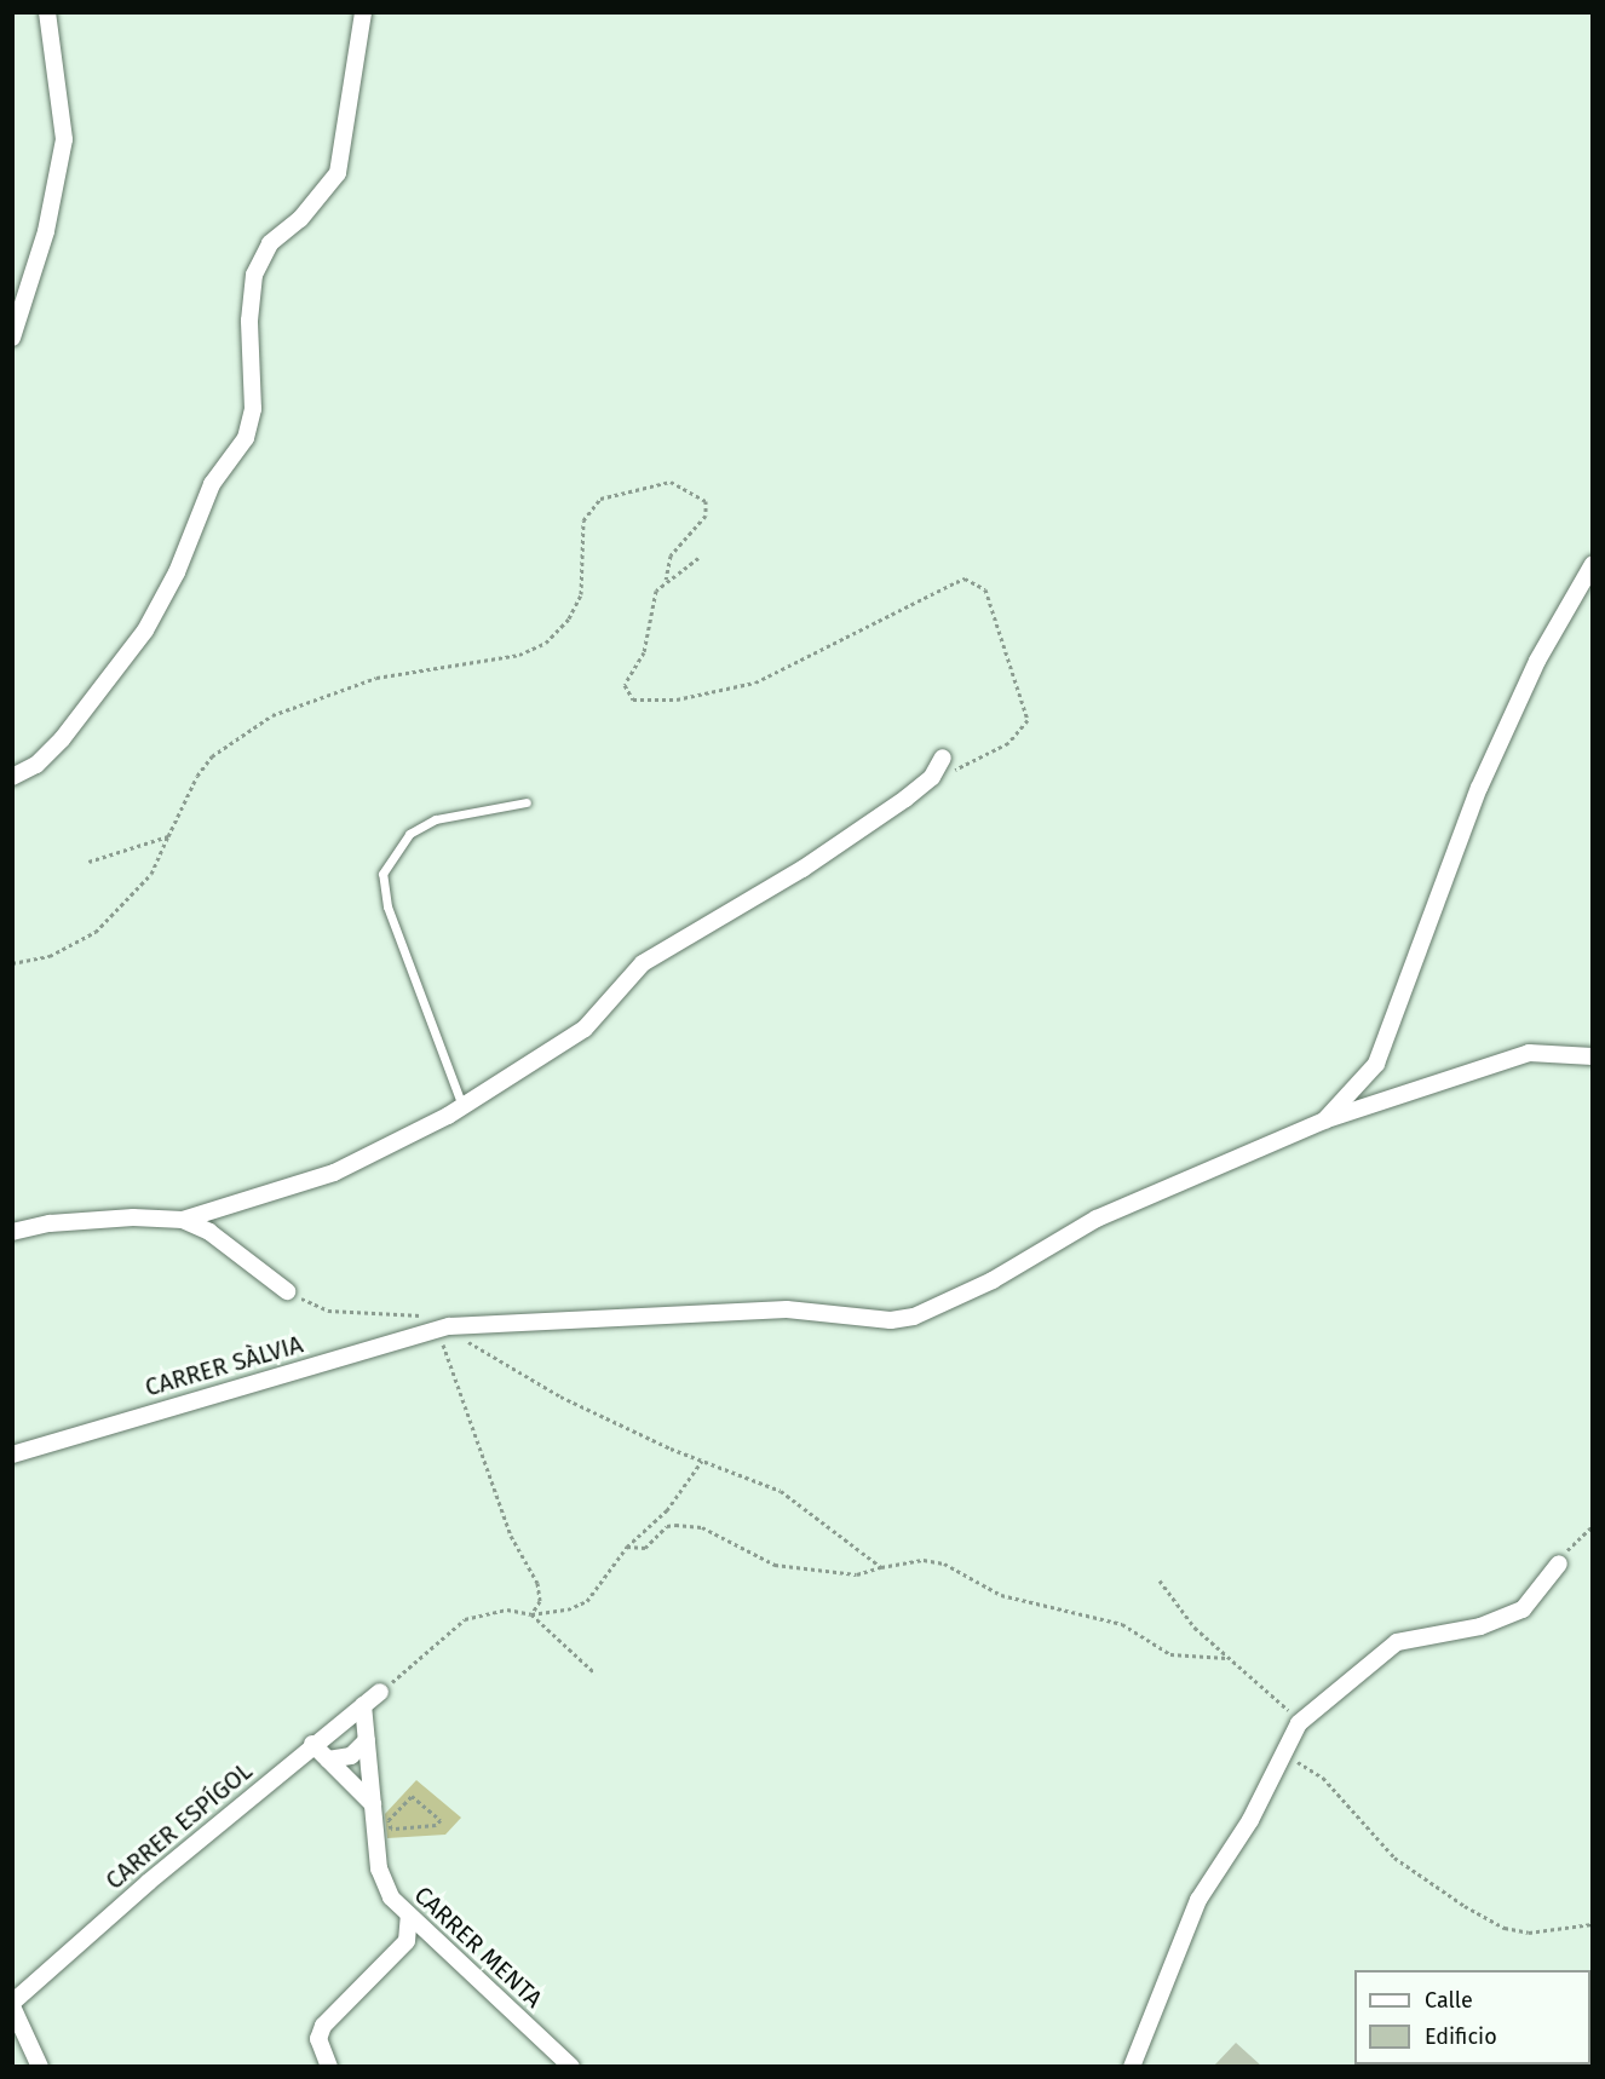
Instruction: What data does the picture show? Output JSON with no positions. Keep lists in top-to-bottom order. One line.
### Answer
{"streets":{"street":["CARRER SÀLVIA","CARRER ESPÍGOL","CARRER MENTA"]},"crossings":[["CARRER ESPÍGOL","CARRER MENTA"]],"legend":["Calle","Edificio"]}
